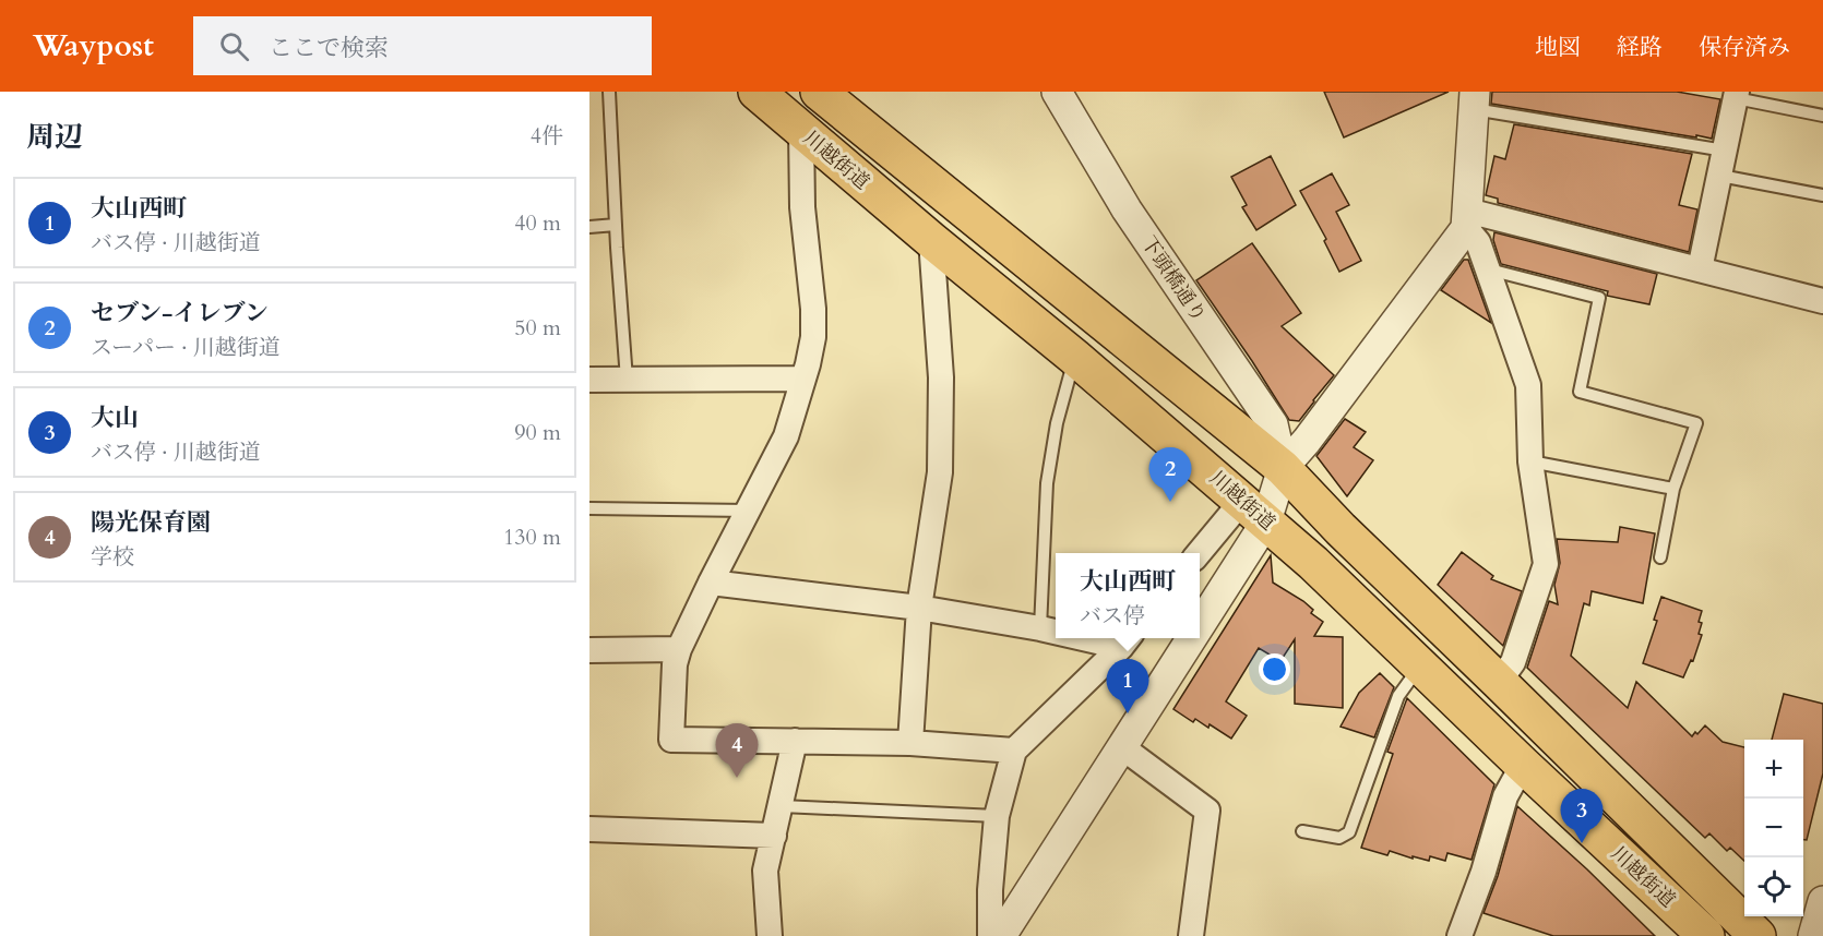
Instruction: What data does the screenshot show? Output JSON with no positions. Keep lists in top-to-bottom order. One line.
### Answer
{"streets":{"highway":["川越街道"],"street":["下頭橋通り"]},"crossings":[["川越街道","下頭橋通り"]],"page":{"header":"Waypost","search":"ここで検索","nav":["地図","経路","保存済み"],"heading":["周辺","4件"],"list":[{"mark":"1","name":"大山西町","note":"バス停 · 川越街道","value":"40 m"},{"mark":"2","name":"セブン-イレブン","note":"スーパー · 川越街道","value":"50 m"},{"mark":"3","name":"大山","note":"バス停 · 川越街道","value":"90 m"},{"mark":"4","name":"陽光保育園","note":"学校","value":"130 m"}],"pins":["2","1","4","3"],"popup":["大山西町","バス停"],"map_buttons":["+","−"]}}
